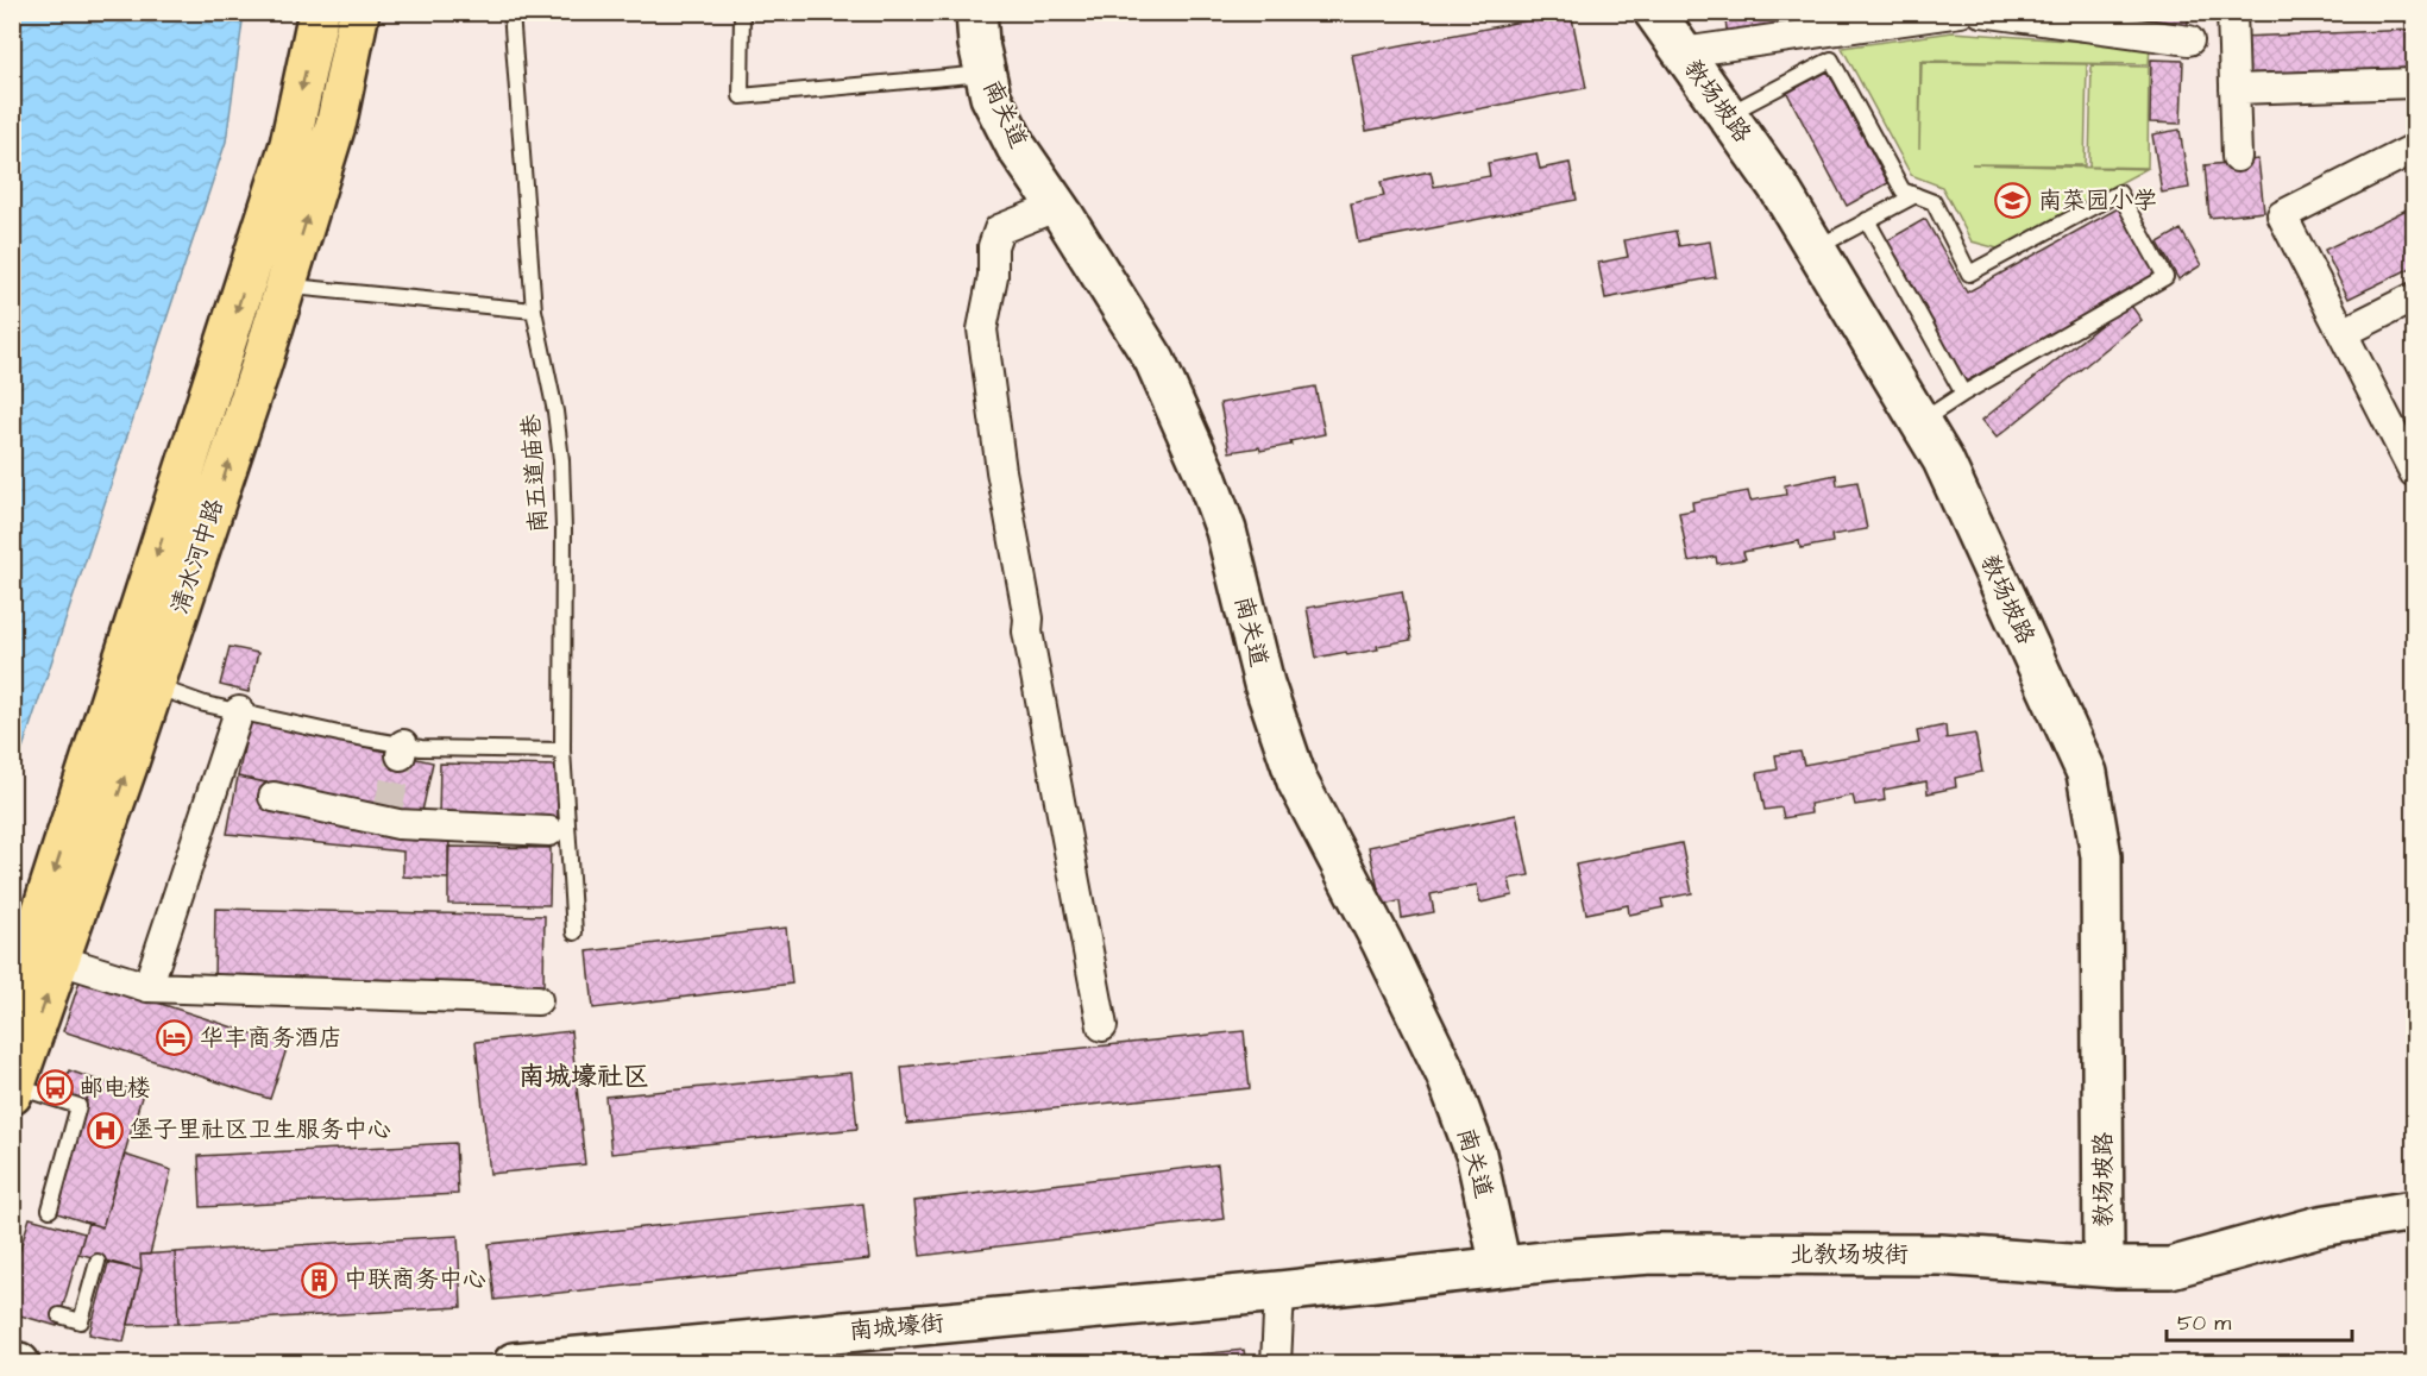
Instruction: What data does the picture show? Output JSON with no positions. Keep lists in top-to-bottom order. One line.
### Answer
{"streets":{"main road":["清水河中路"],"street":["教场坡路","南关道","北教场坡街","南城壕街"],"lane":["南五道庙巷"]},"crossings":[["教场坡路","北教场坡街"],["南关道","北教场坡街"],["北教场坡街","南城壕街"]],"districts":["南城壕社区"],"places":{"school or university":["南菜园小学"],"hotel":["华丰商务酒店"],"bus stop":["邮电楼"],"hospital":["堡子里社区卫生服务中心"],"building":["中联商务中心"]},"scale_bar":"50 m"}
